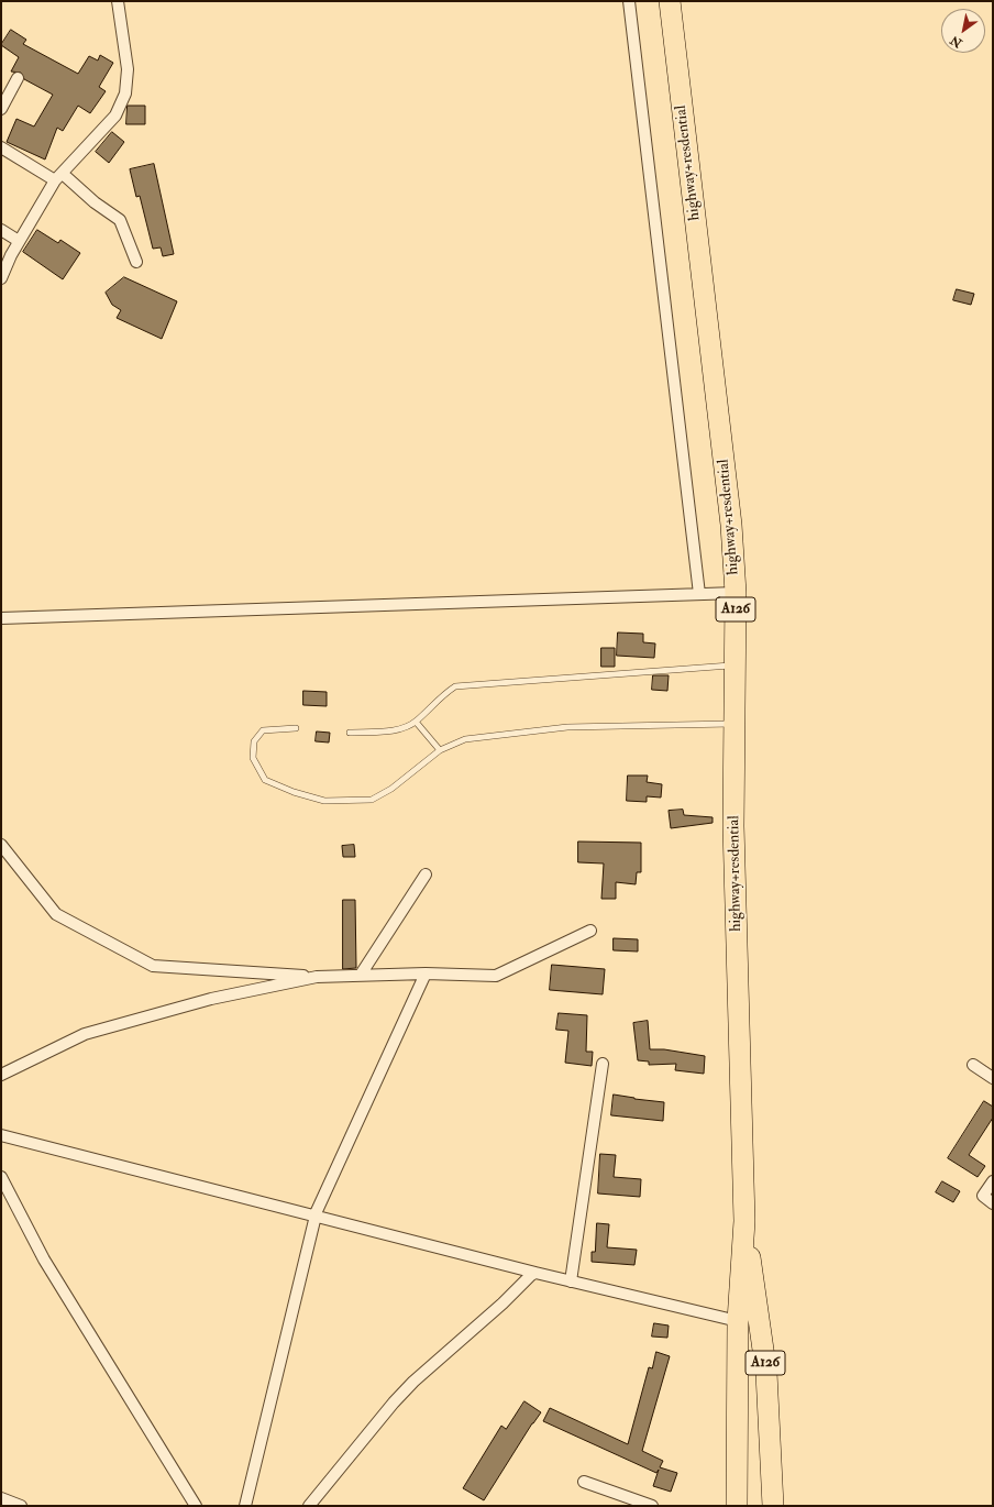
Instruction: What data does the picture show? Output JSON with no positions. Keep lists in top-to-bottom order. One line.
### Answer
{"streets":{"highway":["highway+resdential","A126"]},"crossings":[["highway+resdential","A126"]],"north":"bottom left"}
